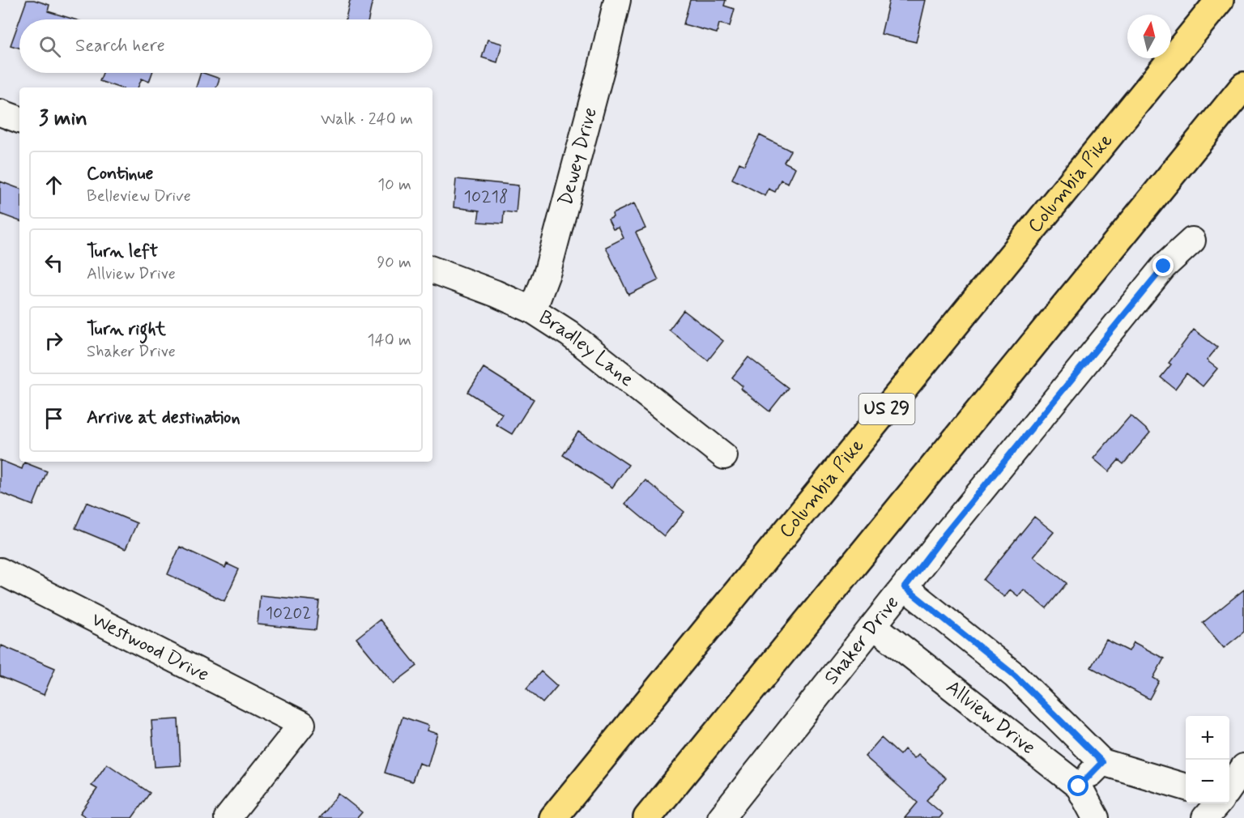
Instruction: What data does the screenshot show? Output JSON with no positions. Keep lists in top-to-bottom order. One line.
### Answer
{"streets":{"highway":["Columbia Pike","US 29"],"street":["Dewey Drive","Bradley Lane","Shaker Drive","Westwood Drive","Allview Drive"]},"crossings":[["Dewey Drive","Bradley Lane"],["Shaker Drive","Allview Drive"]],"house_numbers":["10218","10202"],"north":"top","page":{"search":"Search here","heading":["3 min","Walk · 240 m"],"list":[["Continue","Belleview Drive","10 m"],["Turn left","Allview Drive","90 m"],["Turn right","Shaker Drive","140 m"],"Arrive at destination"],"map_buttons":["+","−"]}}
